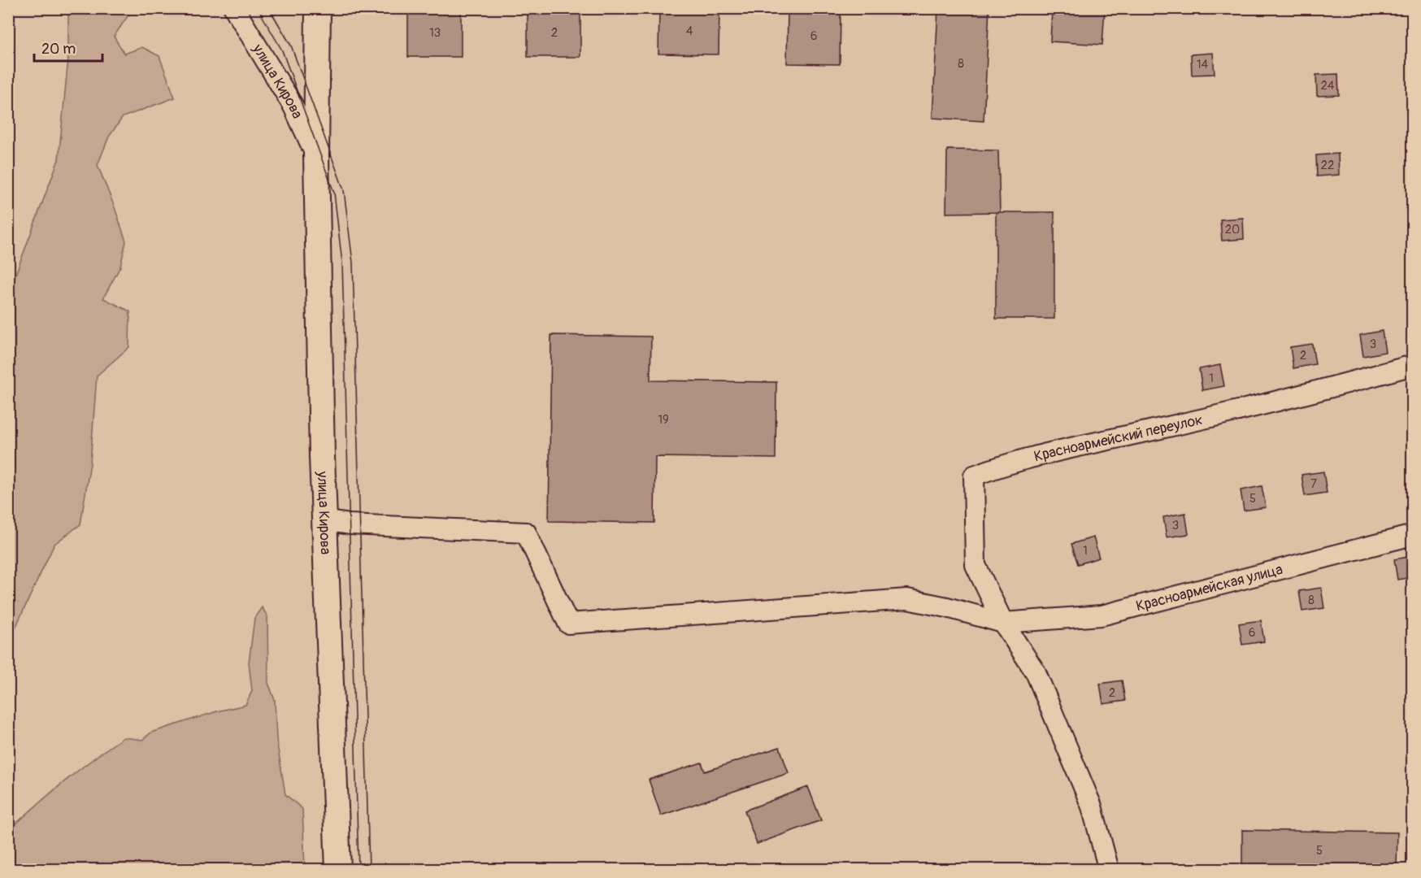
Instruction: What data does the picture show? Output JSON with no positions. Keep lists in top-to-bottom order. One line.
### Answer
{"streets":{"street":["улица Кирова","Красноармейский переулок","Красноармейская улица"]},"crossings":[["улица Кирова","Красноармейская улица"],["Красноармейский переулок","Красноармейская улица"]],"house_numbers":["4","13","2","6","8","14","24","22","20","3","2","1","19","7","5","3","1","8","6","2","5"],"scale_bar":"20 m"}
